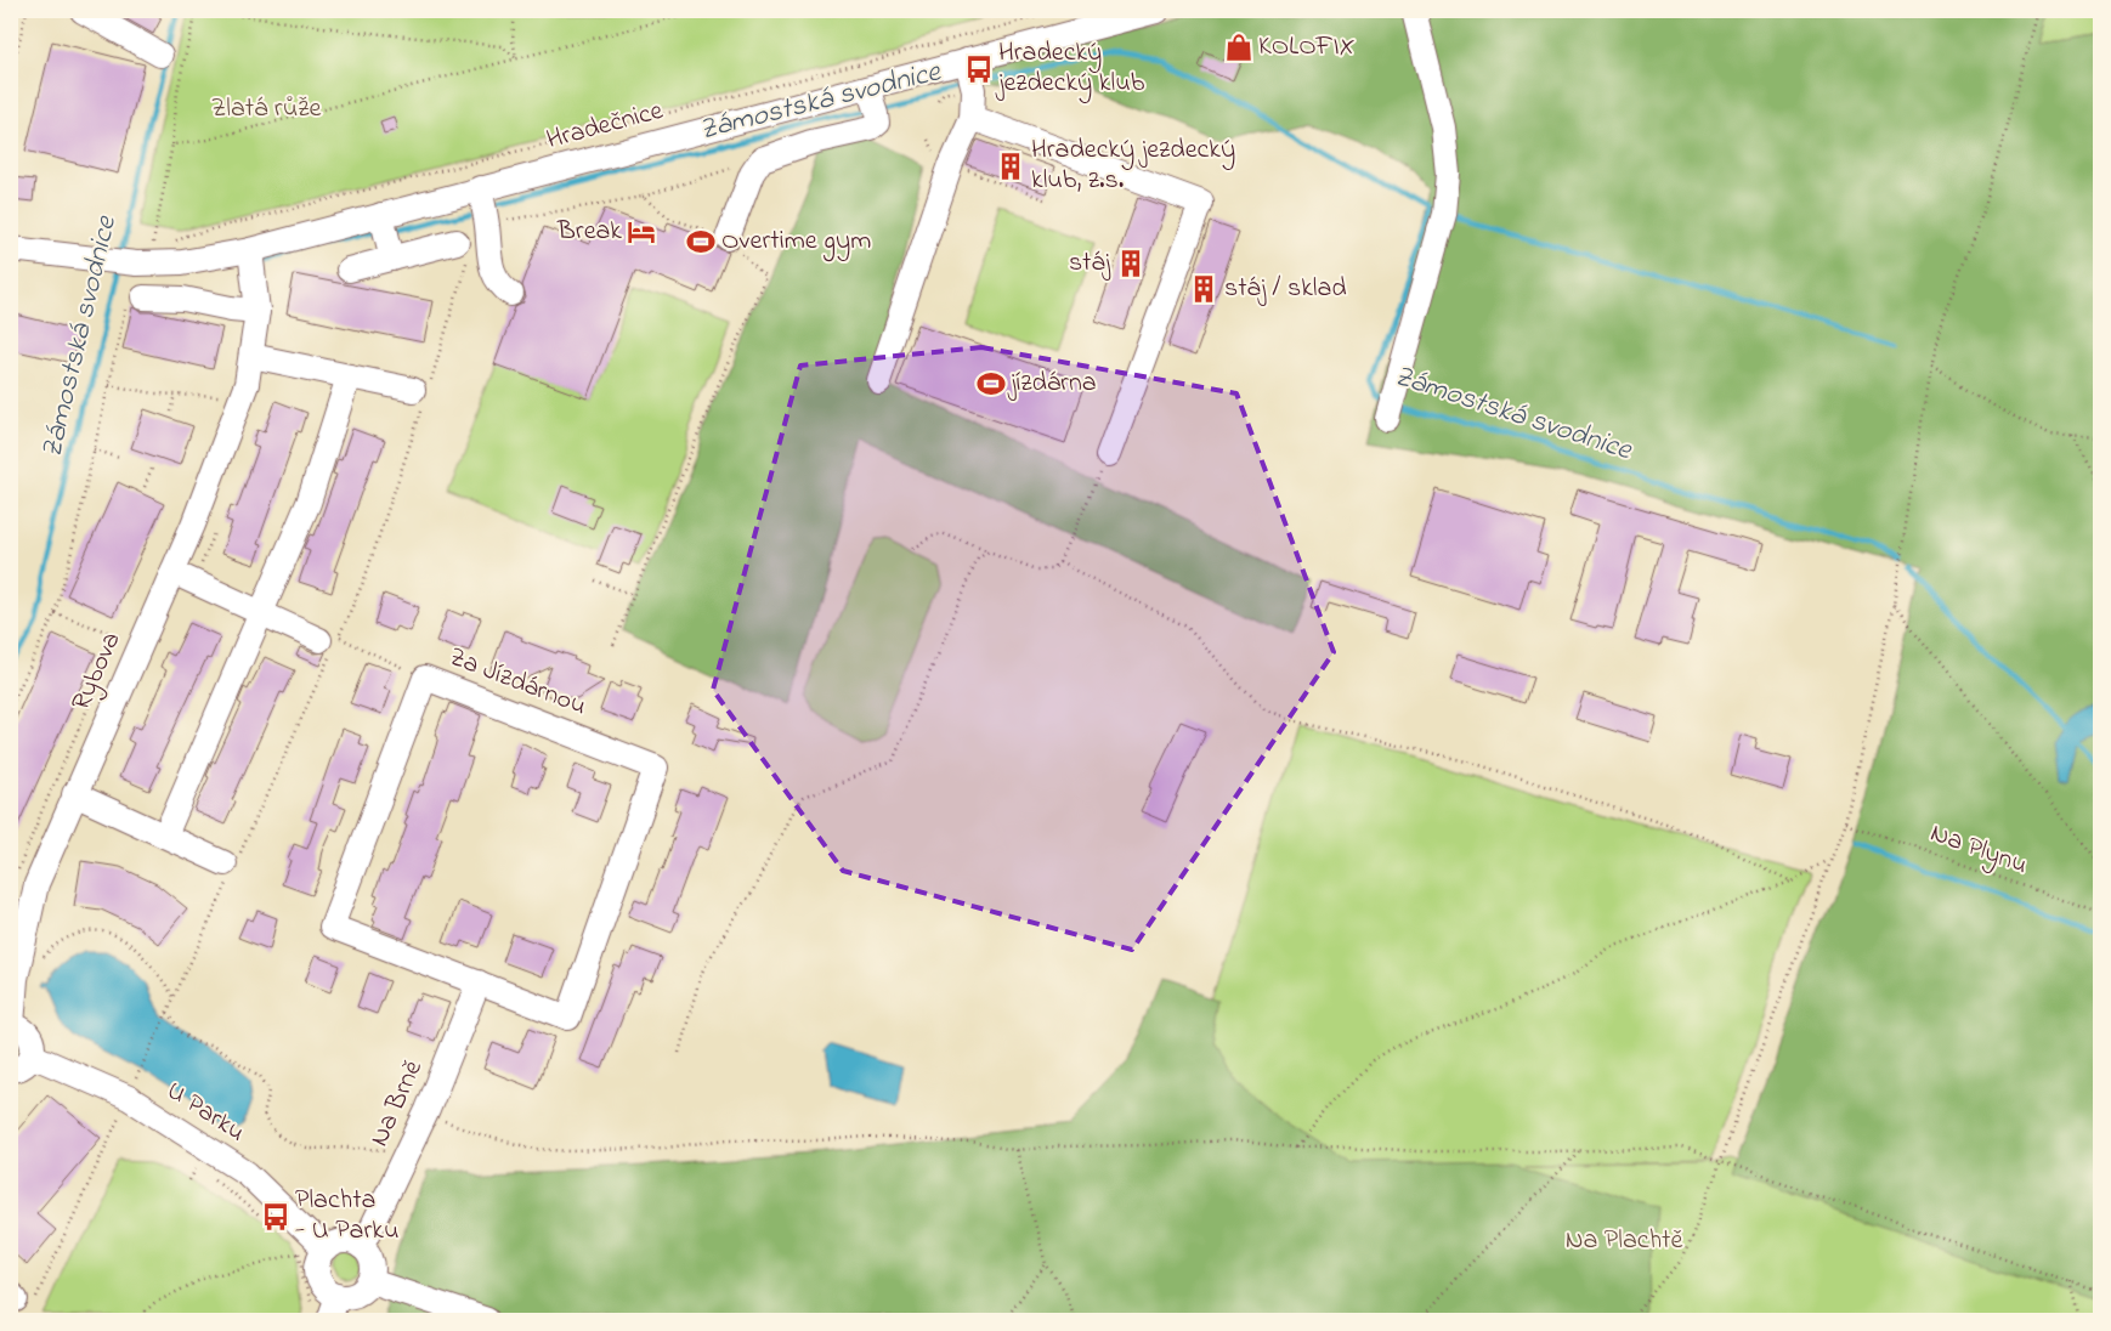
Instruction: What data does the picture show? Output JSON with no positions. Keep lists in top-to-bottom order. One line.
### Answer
{"streets":{"street":["Hradečnice","Rybova","Za Jízdárnou","Na Brně","U Parku"],"path":["Na Plynu"]},"crossings":[["Hradečnice","Rybova"],["Rybova","U Parku"],["Za Jízdárnou","Na Brně"],["Na Brně","U Parku"]],"water":["Zámostská svodnice"],"parks":["Zlatá růže","Na Plachtě"],"places":{"shop":["KOLOFIX"],"bus stop":["Hradecký jezdecký klub","Plachta - U Parku"],"building":["Hradecký jezdecký klub, z.s.","stáj","stáj / sklad"],"hotel":["Break"],"sports":["Overtime gym","jízdárna"]}}
